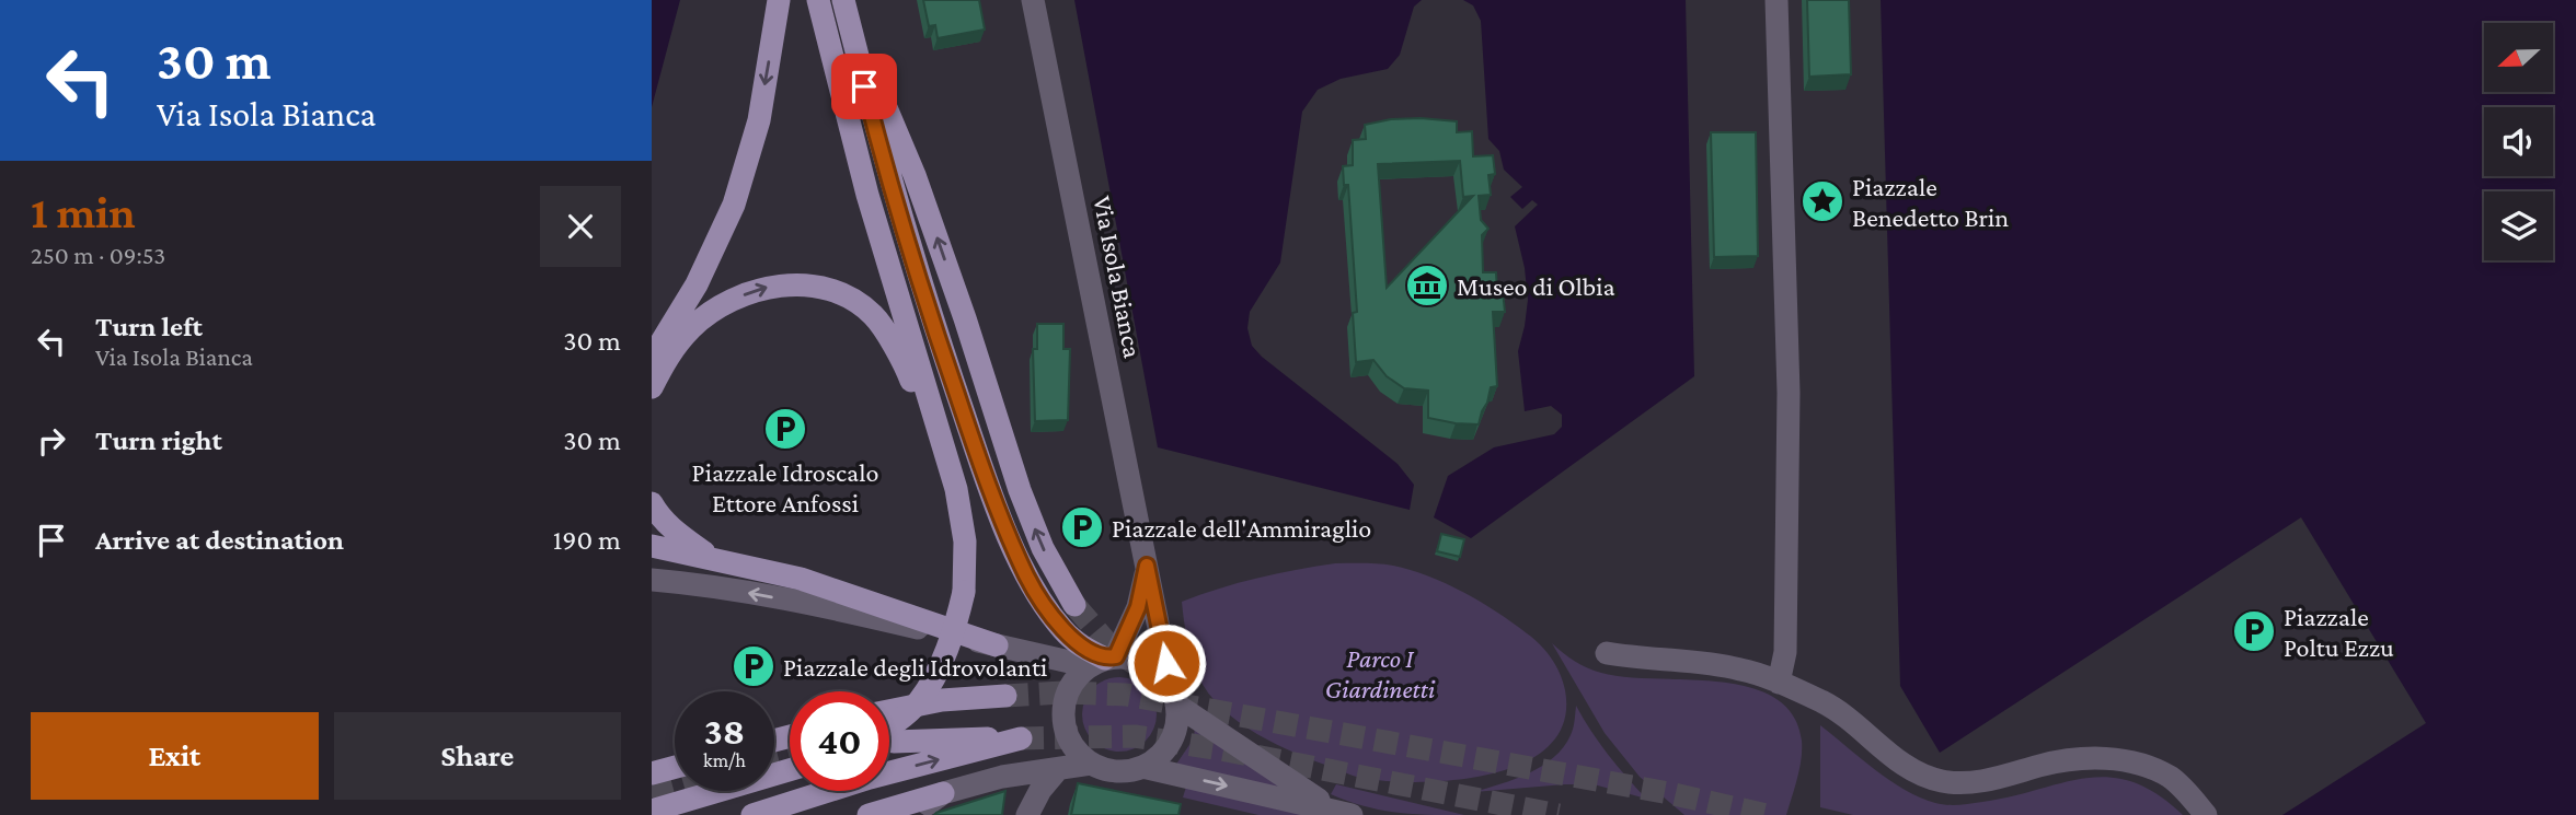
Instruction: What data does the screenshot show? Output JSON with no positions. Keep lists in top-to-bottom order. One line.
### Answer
{"streets":{"street":["Via Isola Bianca"]},"parks":["Parco I Giardinetti"],"places":{"place":["Piazzale Benedetto Brin"],"museum":["Museo di Olbia"],"parking":["Piazzale Idroscalo Ettore Anfossi","Piazzale dell'Ammiraglio","Piazzale Poltu Ezzu","Piazzale degli Idrovolanti"]},"north":"left","page":{"turn":["30 m","Via Isola Bianca"],"heading":["1 min","250 m · 09:53"],"list":[{"name":"Turn left","note":"Via Isola Bianca","value":"30 m"},{"name":"Turn right","value":"30 m"},{"name":"Arrive at destination","value":"190 m"}],"speed":"38 km/h","limit":"40","buttons":["Exit","Share"]}}
